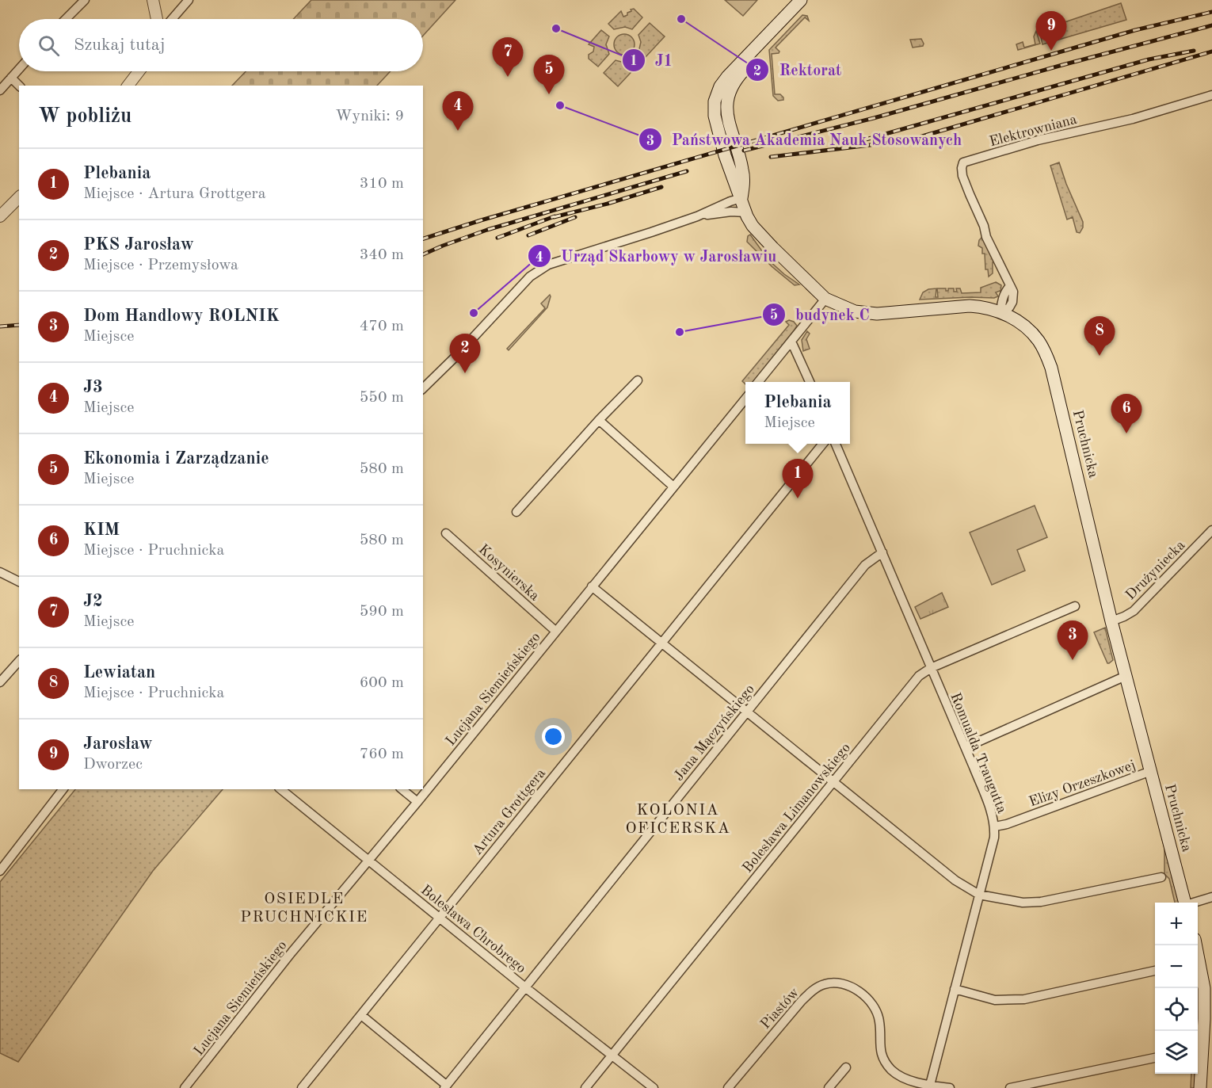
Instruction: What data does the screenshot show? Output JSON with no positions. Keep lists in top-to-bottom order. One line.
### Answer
{"streets":{"main road":["Pruchnicka"],"street":["Elektrowniana","Drużyniecka","Kosynierska","Lucjana Siemieńskiego","Jana Mączyńskiego","Romualda Traugutta","Elizy Orzeszkowej","Bolesława Limanowskiego","Artura Grottgera","Bolesława Chrobrego","Piastów"]},"crossings":[["Elektrowniana","Pruchnicka"],["Pruchnicka","Drużyniecka"],["Pruchnicka","Elizy Orzeszkowej"],["Kosynierska","Lucjana Siemieńskiego"],["Lucjana Siemieńskiego","Bolesława Chrobrego"],["Jana Mączyńskiego","Romualda Traugutta"],["Jana Mączyńskiego","Bolesława Chrobrego"],["Romualda Traugutta","Elizy Orzeszkowej"],["Romualda Traugutta","Bolesława Limanowskiego"],["Romualda Traugutta","Piastów"],["Bolesława Limanowskiego","Bolesława Chrobrego"],["Artura Grottgera","Bolesława Chrobrego"]],"districts":["KOLONIA OFICERSKA","OSIEDLE PRUCHNICKIE"],"places":["Rektorat","J1","Państwowa Akademia Nauk Stosowanych","Urząd Skarbowy w Jarosławiu","budynek C"],"page":{"pins":["9","7","5","4","8","2","6","1","3"],"search":"Szukaj tutaj","heading":["W pobliżu","Wyniki: 9"],"list":[{"mark":"1","name":"Plebania","note":"Miejsce · Artura Grottgera","value":"310 m"},{"mark":"2","name":"PKS Jarosław","note":"Miejsce · Przemysłowa","value":"340 m"},{"mark":"3","name":"Dom Handlowy ROLNIK","note":"Miejsce","value":"470 m"},{"mark":"4","name":"J3","note":"Miejsce","value":"550 m"},{"mark":"5","name":"Ekonomia i Zarządzanie","note":"Miejsce","value":"580 m"},{"mark":"6","name":"KIM","note":"Miejsce · Pruchnicka","value":"580 m"},{"mark":"7","name":"J2","note":"Miejsce","value":"590 m"},{"mark":"8","name":"Lewiatan","note":"Miejsce · Pruchnicka","value":"600 m"},{"mark":"9","name":"Jarosław","note":"Dworzec","value":"760 m"}],"popup":["Plebania","Miejsce"],"map_buttons":["+","−"]}}
